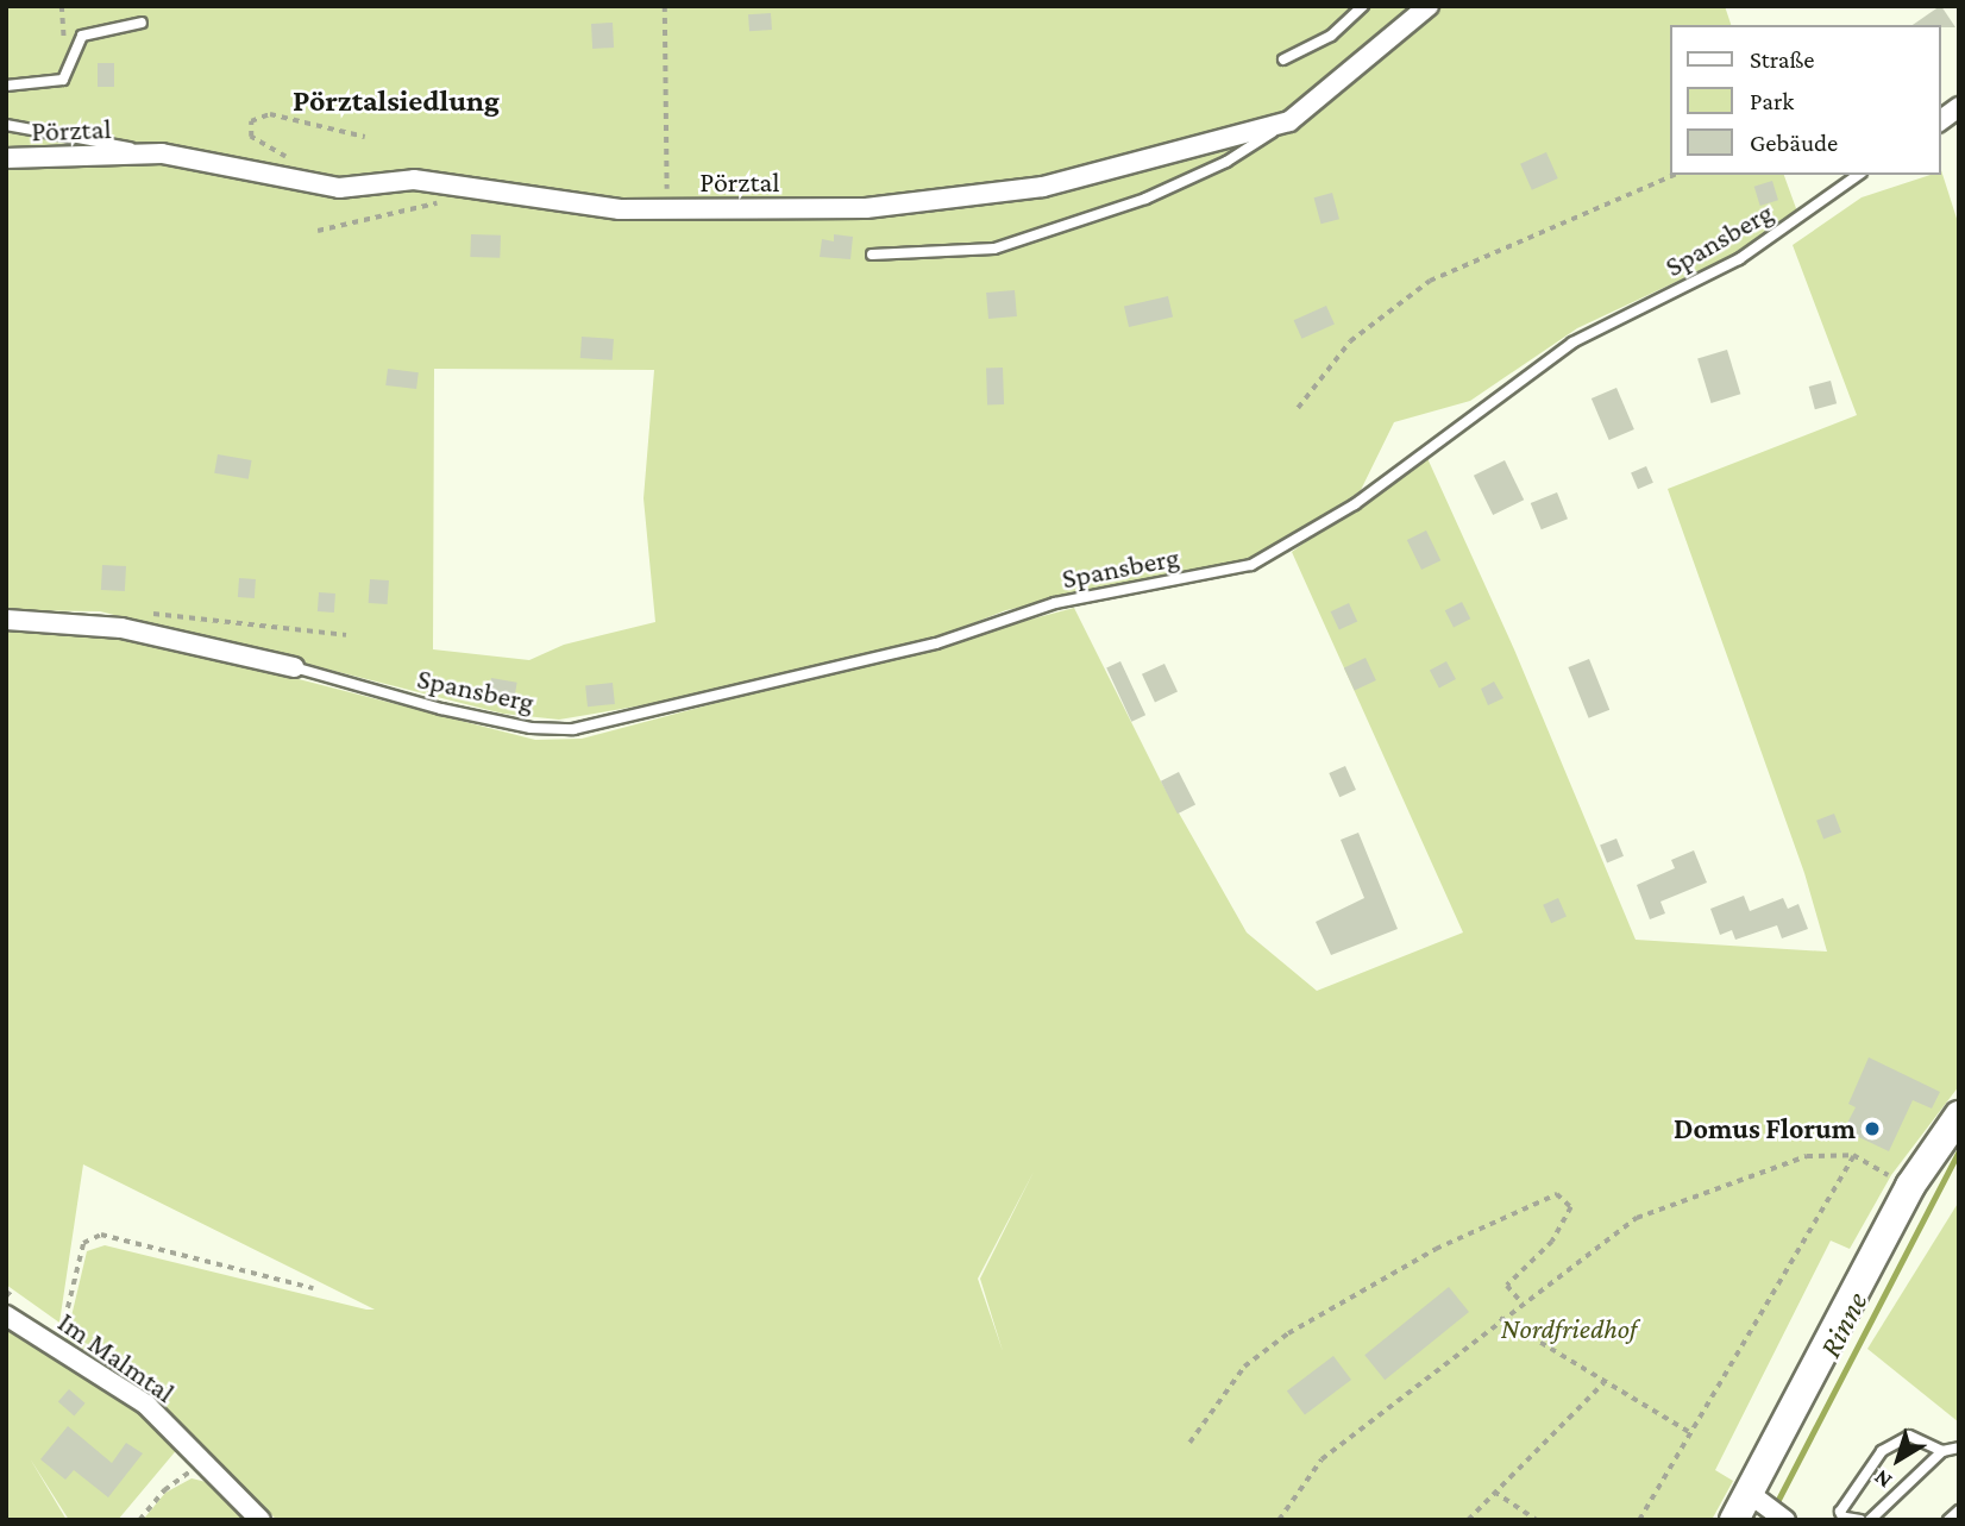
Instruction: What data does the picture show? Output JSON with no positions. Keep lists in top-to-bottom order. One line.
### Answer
{"streets":{"street":["Pörztal","Im Malmtal"],"lane":["Spansberg"]},"districts":["Pörztalsiedlung"],"water":["Rinne"],"parks":["Nordfriedhof"],"places":["Domus Florum"],"legend":["Straße","Park","Gebäude"],"north":"bottom left"}
